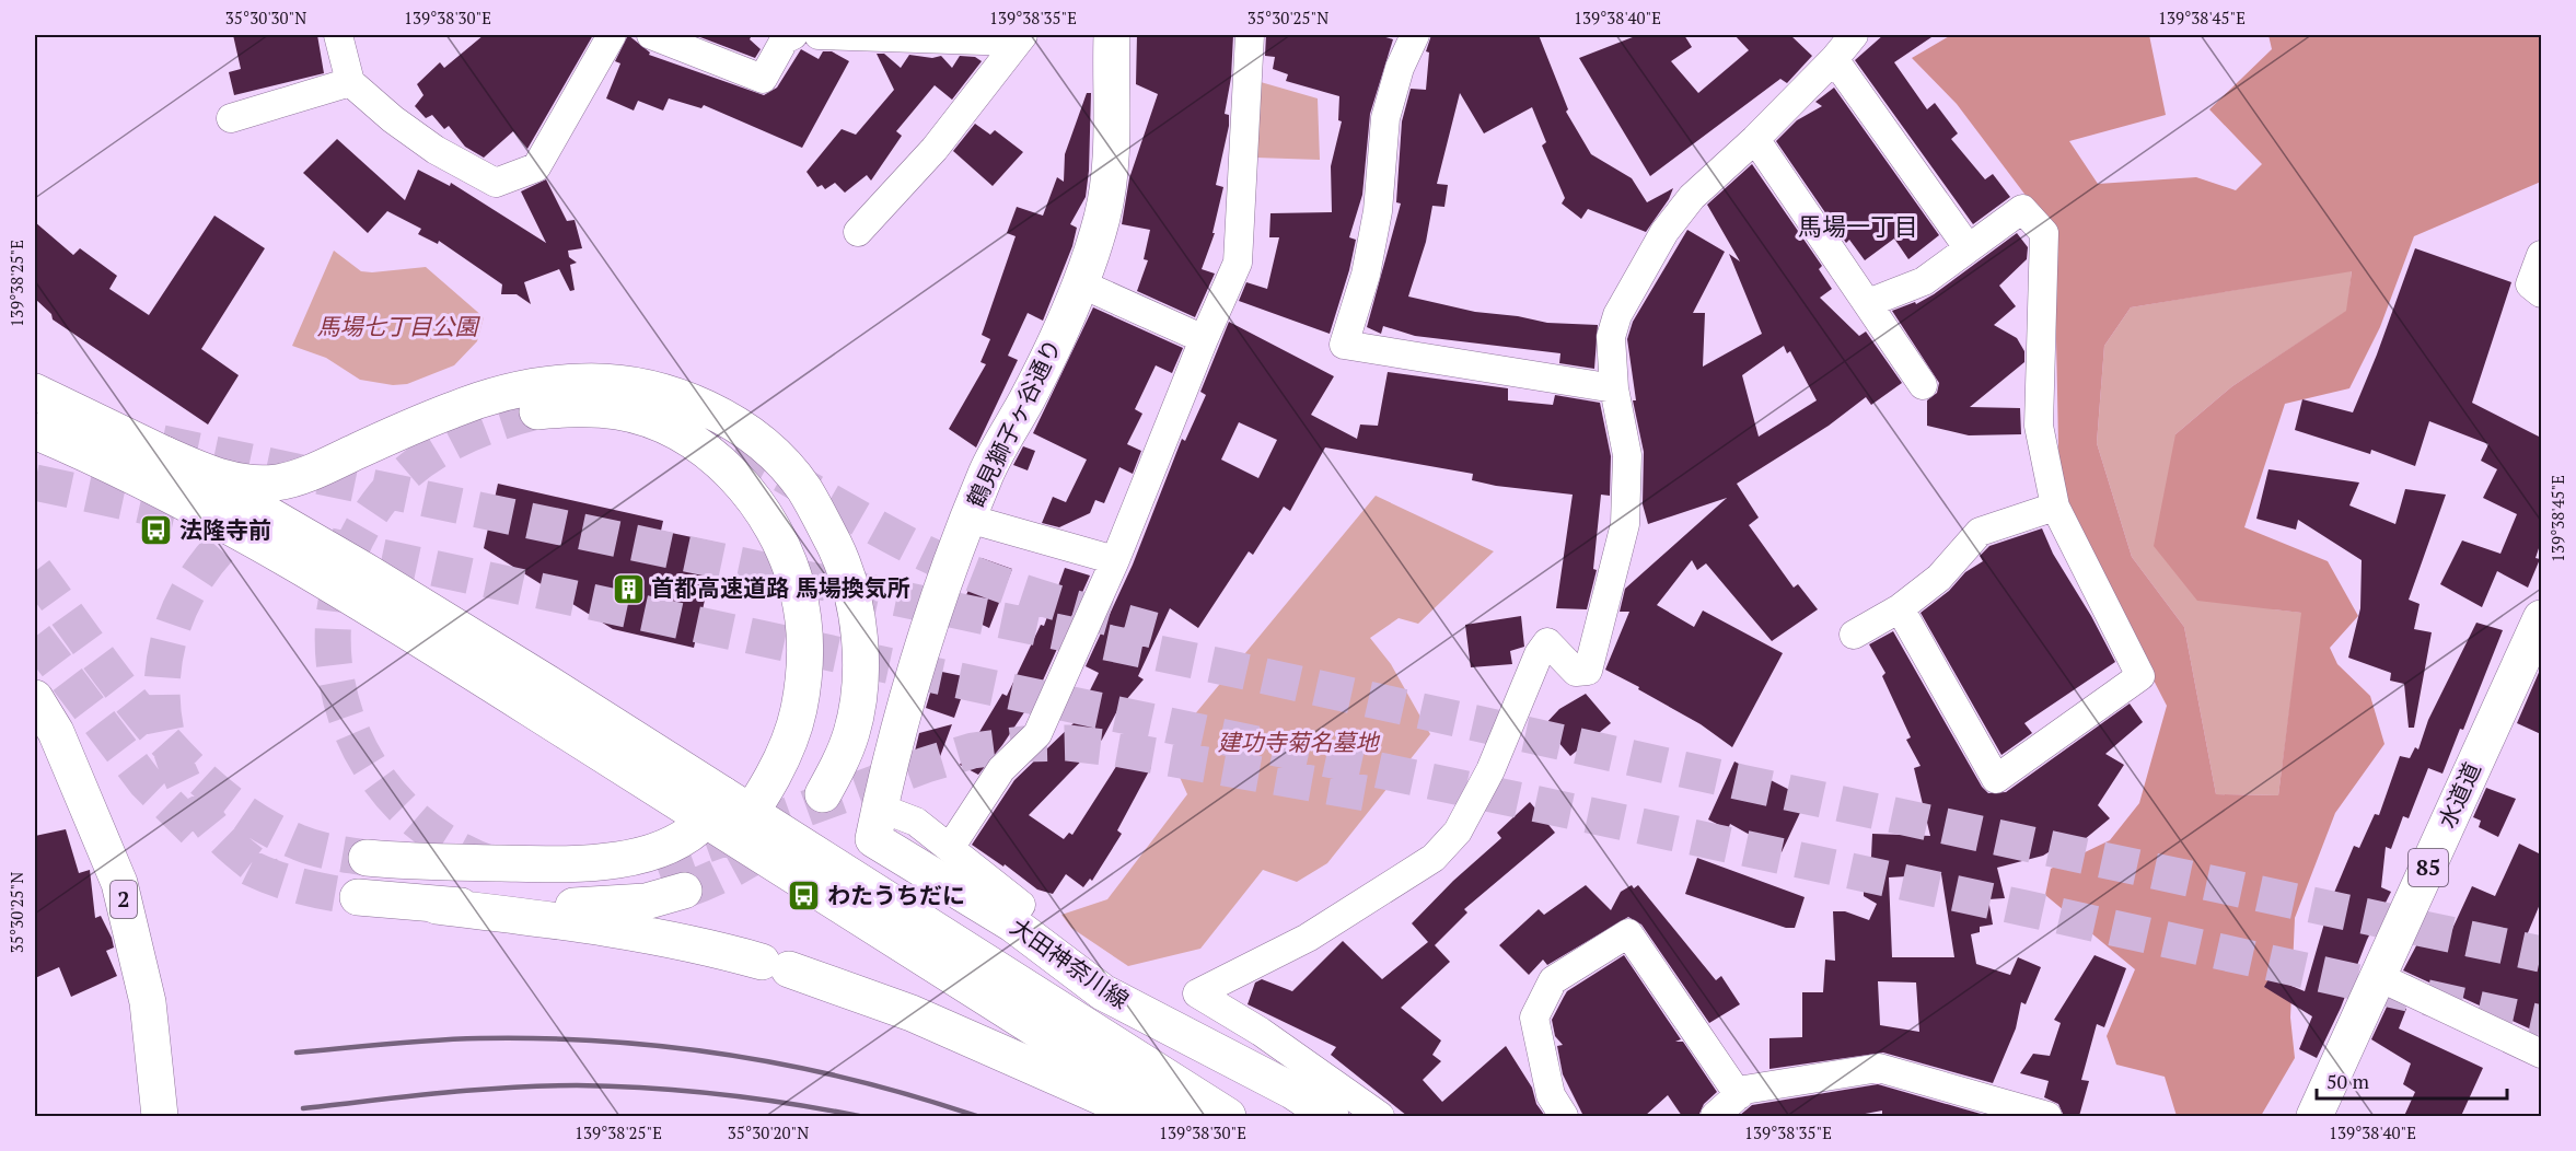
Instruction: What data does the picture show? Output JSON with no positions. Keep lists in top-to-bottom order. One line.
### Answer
{"streets":{"main road":["鶴見獅子ヶ谷通り","水道道","85","2","大田神奈川線"]},"crossings":[["鶴見獅子ヶ谷通り","大田神奈川線"]],"districts":["馬場一丁目"],"parks":["馬場七丁目公園","建功寺菊名墓地"],"places":{"bus stop":["法隆寺前","わたうちだに"],"building":["首都高速道路 馬場換気所"]},"scale_bar":"50 m","coordinates":["35°30'30\"N","139°38'30\"E","139°38'35\"E","35°30'25\"N","139°38'40\"E","139°38'45\"E","139°38'25\"E","35°30'20\"N"]}
